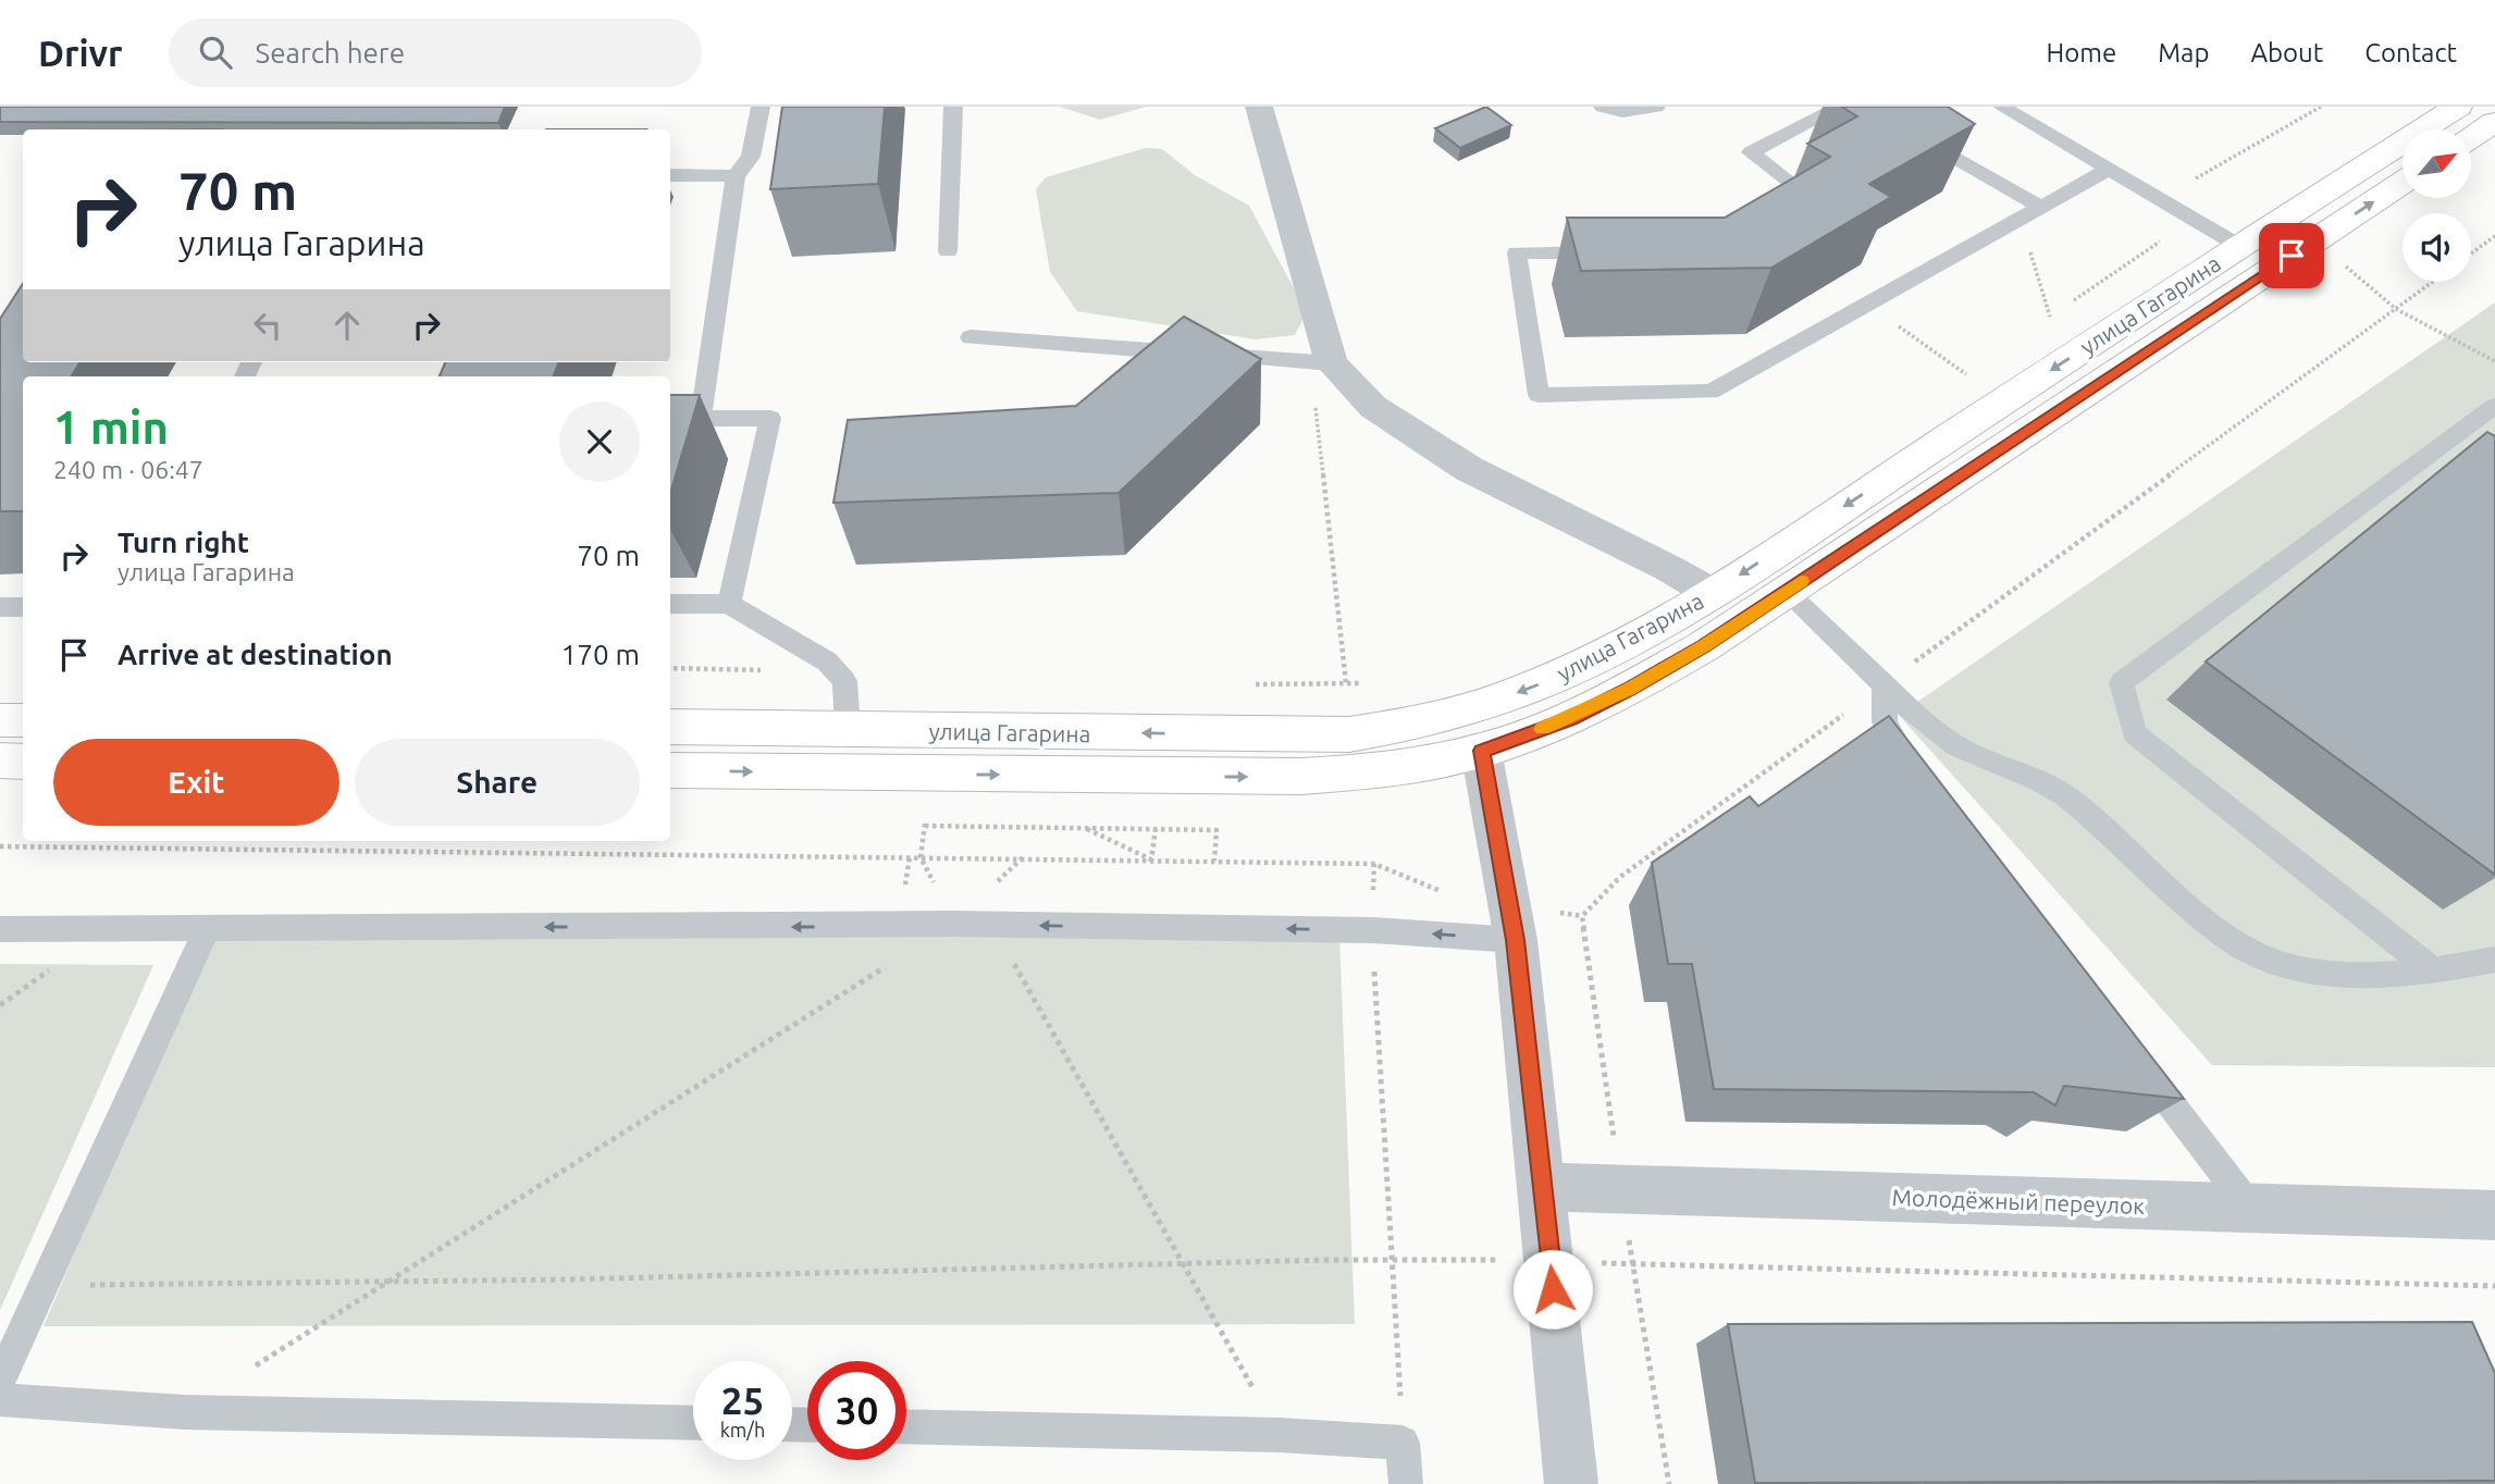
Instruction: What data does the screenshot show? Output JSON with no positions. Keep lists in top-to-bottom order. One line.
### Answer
{"streets":{"main road":["улица Гагарина"],"street":["Молодёжный переулок"]},"north":"top right","page":{"header":"Drivr","search":"Search here","nav":["Home","Map","About","Contact"],"turn":["70 m","улица Гагарина"],"heading":["1 min","240 m · 06:47"],"list":[{"name":"Turn right","note":"улица Гагарина","value":"70 m"},{"name":"Arrive at destination","value":"170 m"}],"buttons":["Exit","Share"],"speed":"25 km/h","limit":"30"}}
